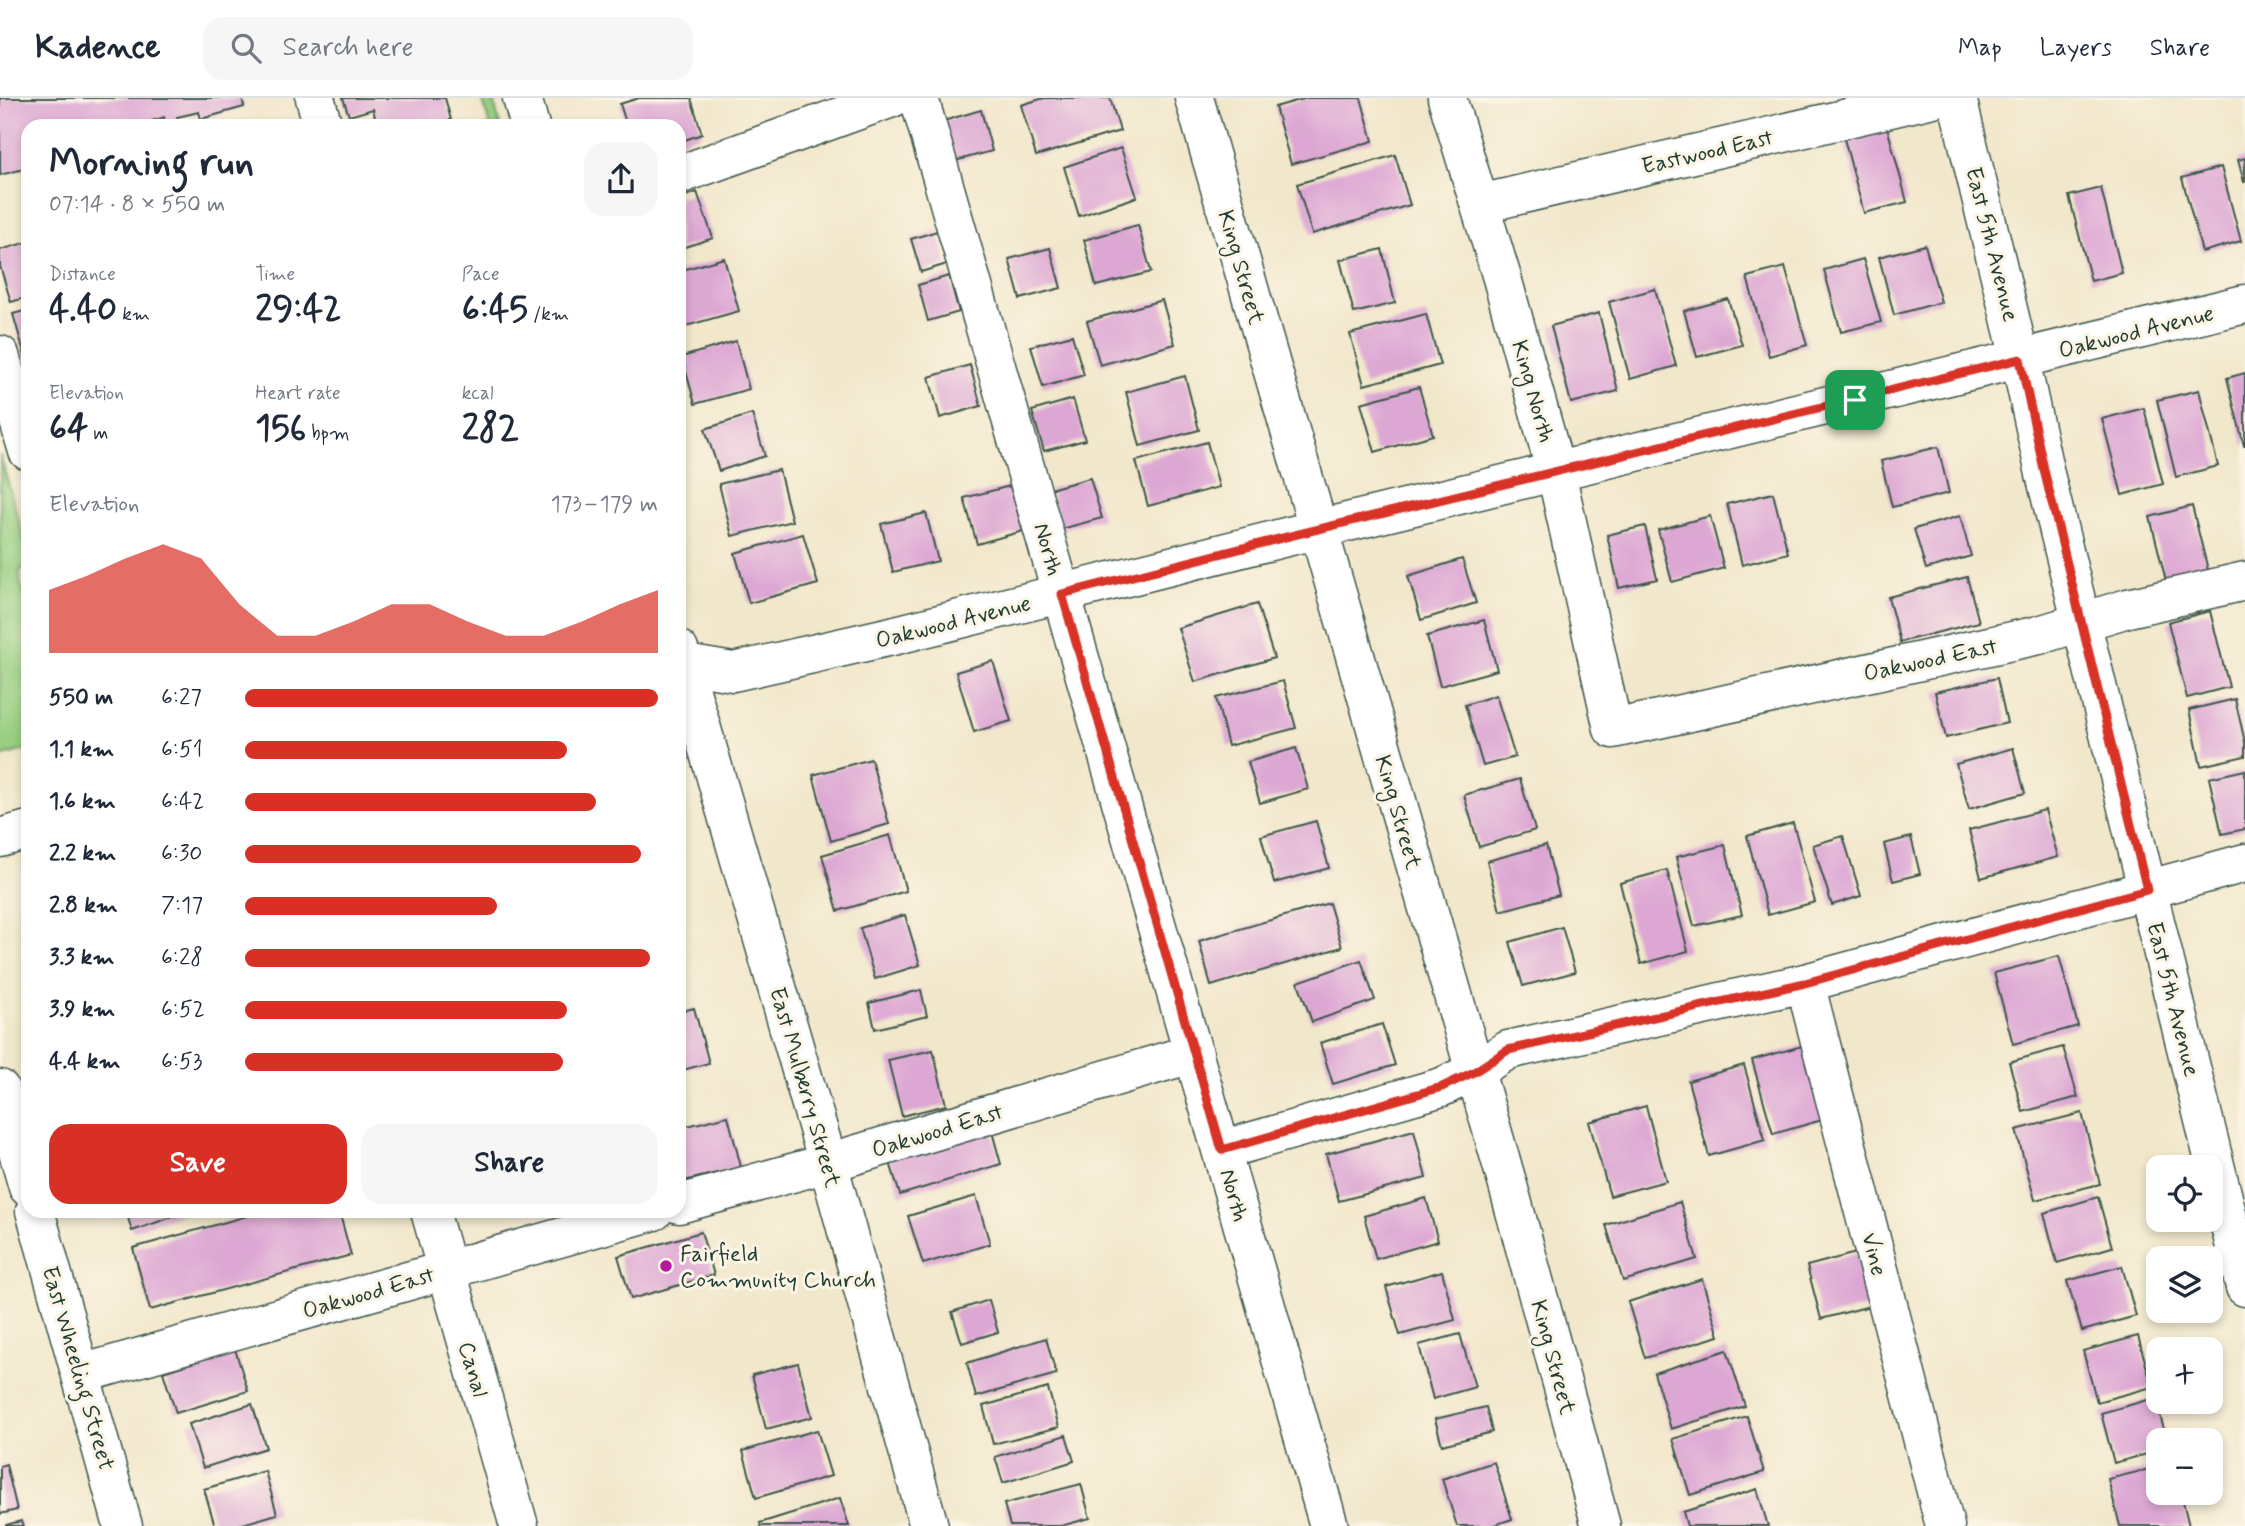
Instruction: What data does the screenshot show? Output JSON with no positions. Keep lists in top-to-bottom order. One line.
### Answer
{"streets":{"street":["Eastwood East","East 5th Avenue","King Street","Oakwood Avenue","King North","North","Oakwood East","East Mulberry Street","Vine","East Wheeling Street","Canal"]},"crossings":[["Eastwood East","King North"],["East 5th Avenue","Oakwood Avenue"],["East 5th Avenue","Oakwood East"],["King Street","Oakwood Avenue"],["Oakwood Avenue","King North"],["Oakwood Avenue","North"],["King North","Oakwood East"],["North","Oakwood East"],["Oakwood East","East Mulberry Street"],["Oakwood East","East Wheeling Street"],["Oakwood East","Canal"]],"places":["Fairfield Community Church"],"page":{"header":"Kadence","search":"Search here","nav":["Map","Layers","Share"],"heading":["Morning run","07:14 · 8 × 550 m"],"stats":[["Distance","4.40 km"],["Time","29:42"],["Pace","6:45 /km"],["Elevation","64 m"],["Heart rate","156 bpm"],["kcal","282"]],"chart":["Elevation","173–179 m"],"list":[{"name":"550 m","note":"6:27"},{"name":"1.1 km","note":"6:51"},{"name":"1.6 km","note":"6:42"},{"name":"2.2 km","note":"6:30"},{"name":"2.8 km","note":"7:17"},{"name":"3.3 km","note":"6:28"},{"name":"3.9 km","note":"6:52"},{"name":"4.4 km","note":"6:53"}],"buttons":["Save","Share"],"map_buttons":["+","−"]}}
